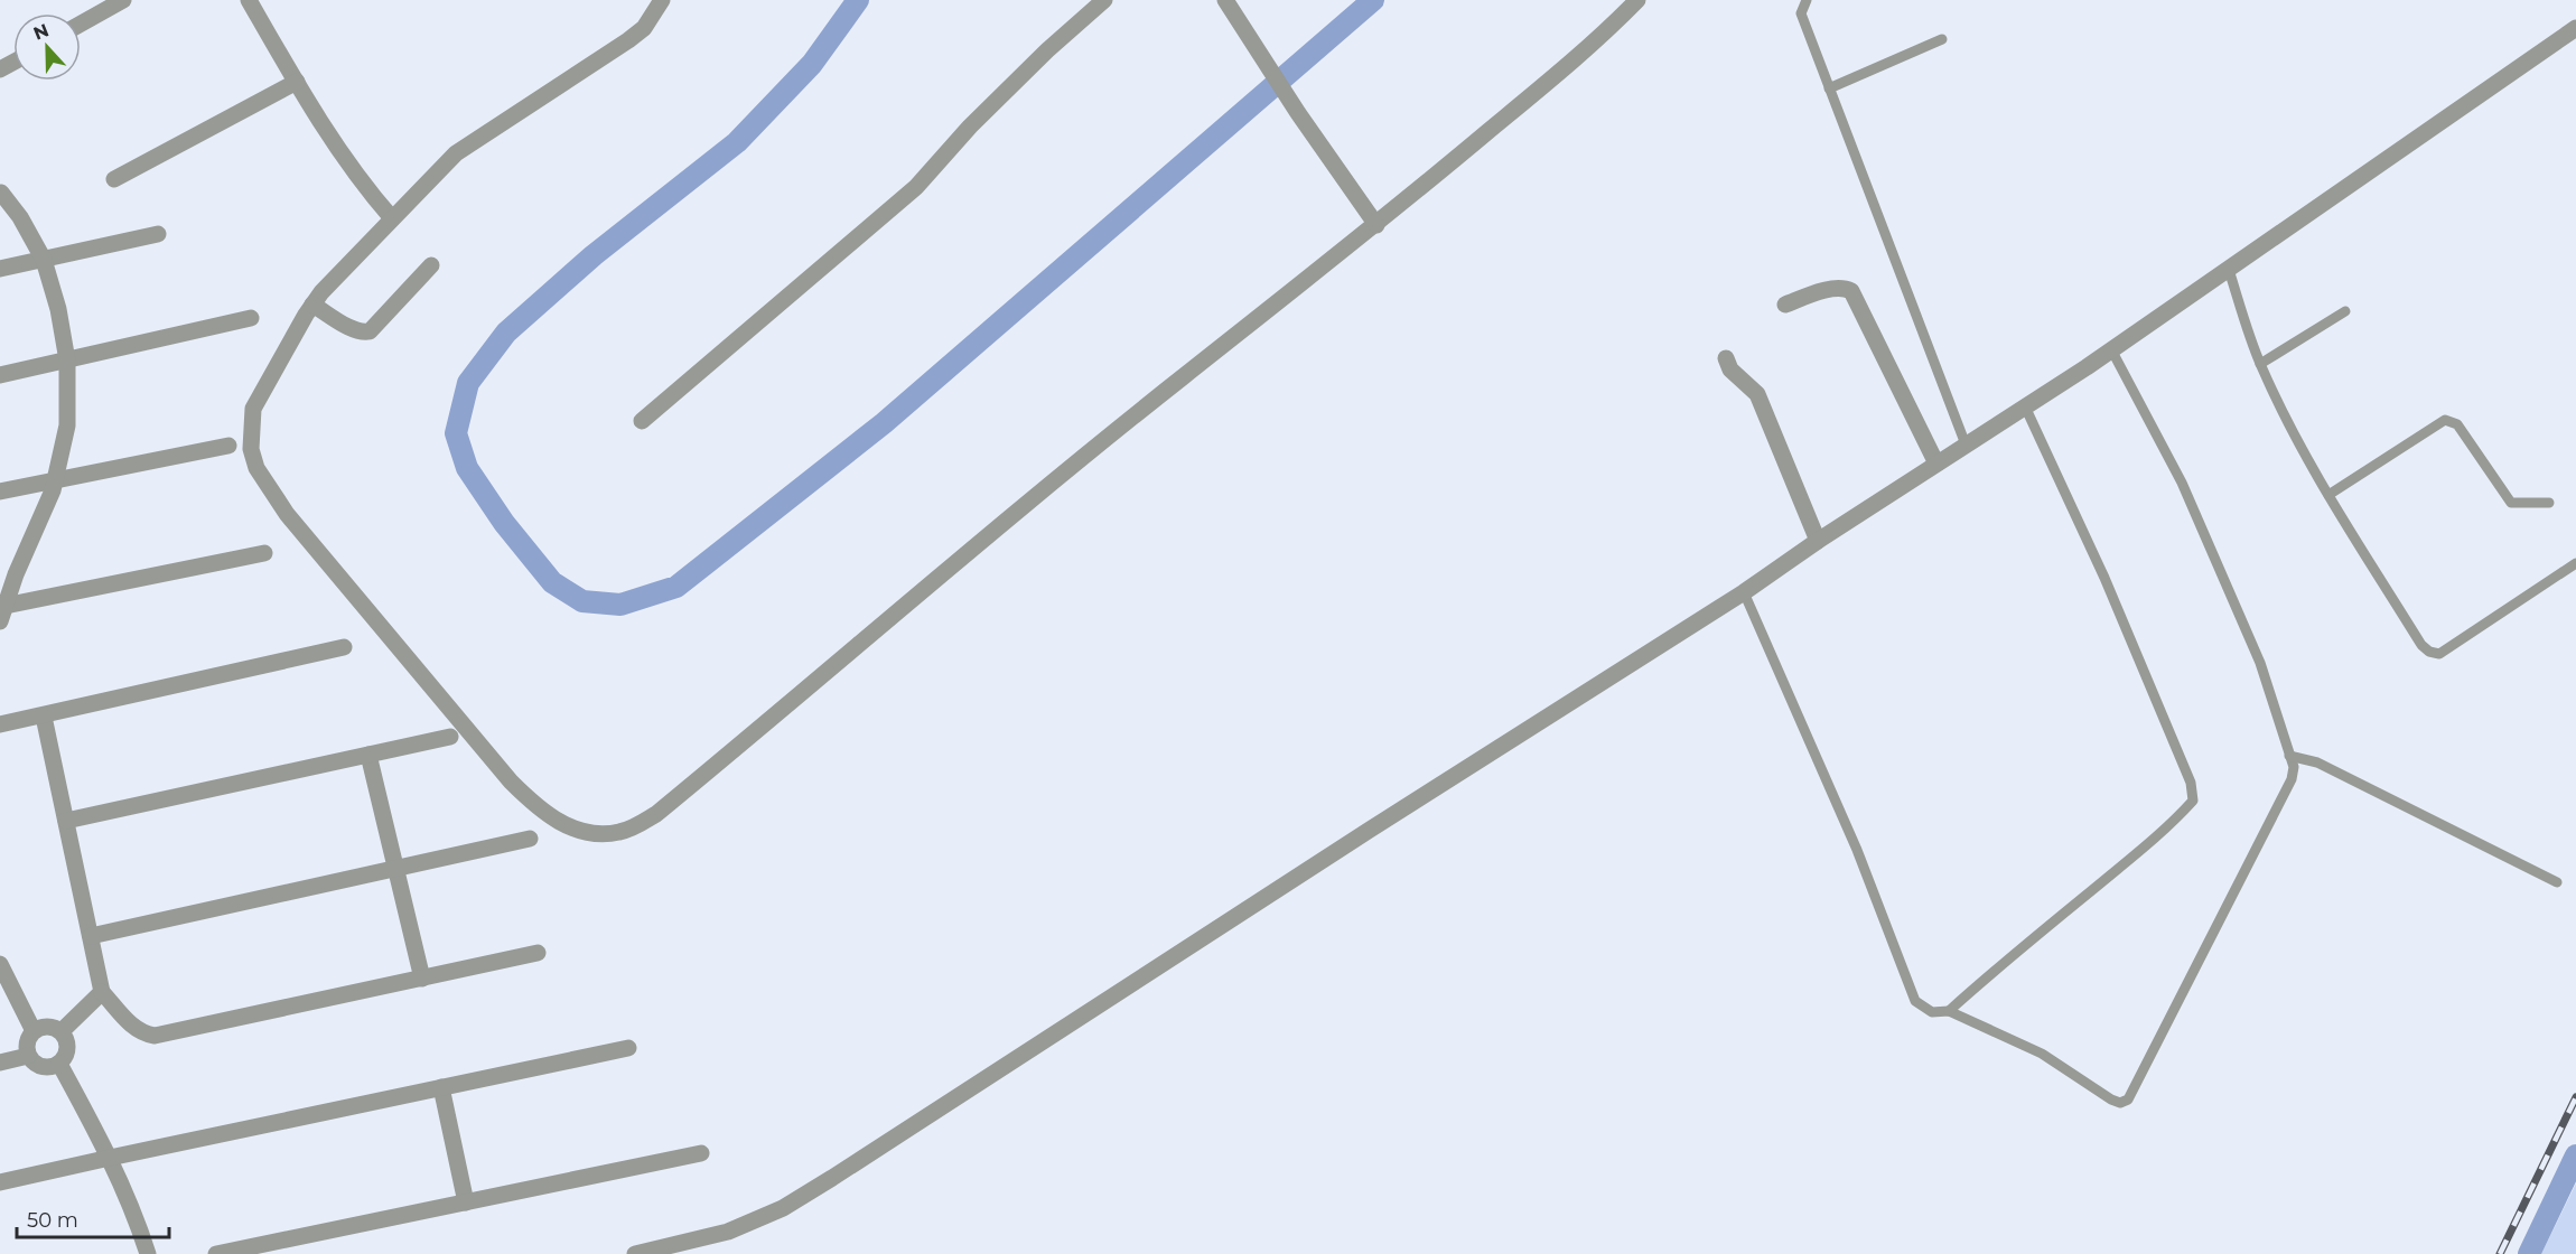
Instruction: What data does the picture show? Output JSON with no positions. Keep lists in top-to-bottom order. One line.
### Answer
{"scale_bar":"50 m","north":"top"}
